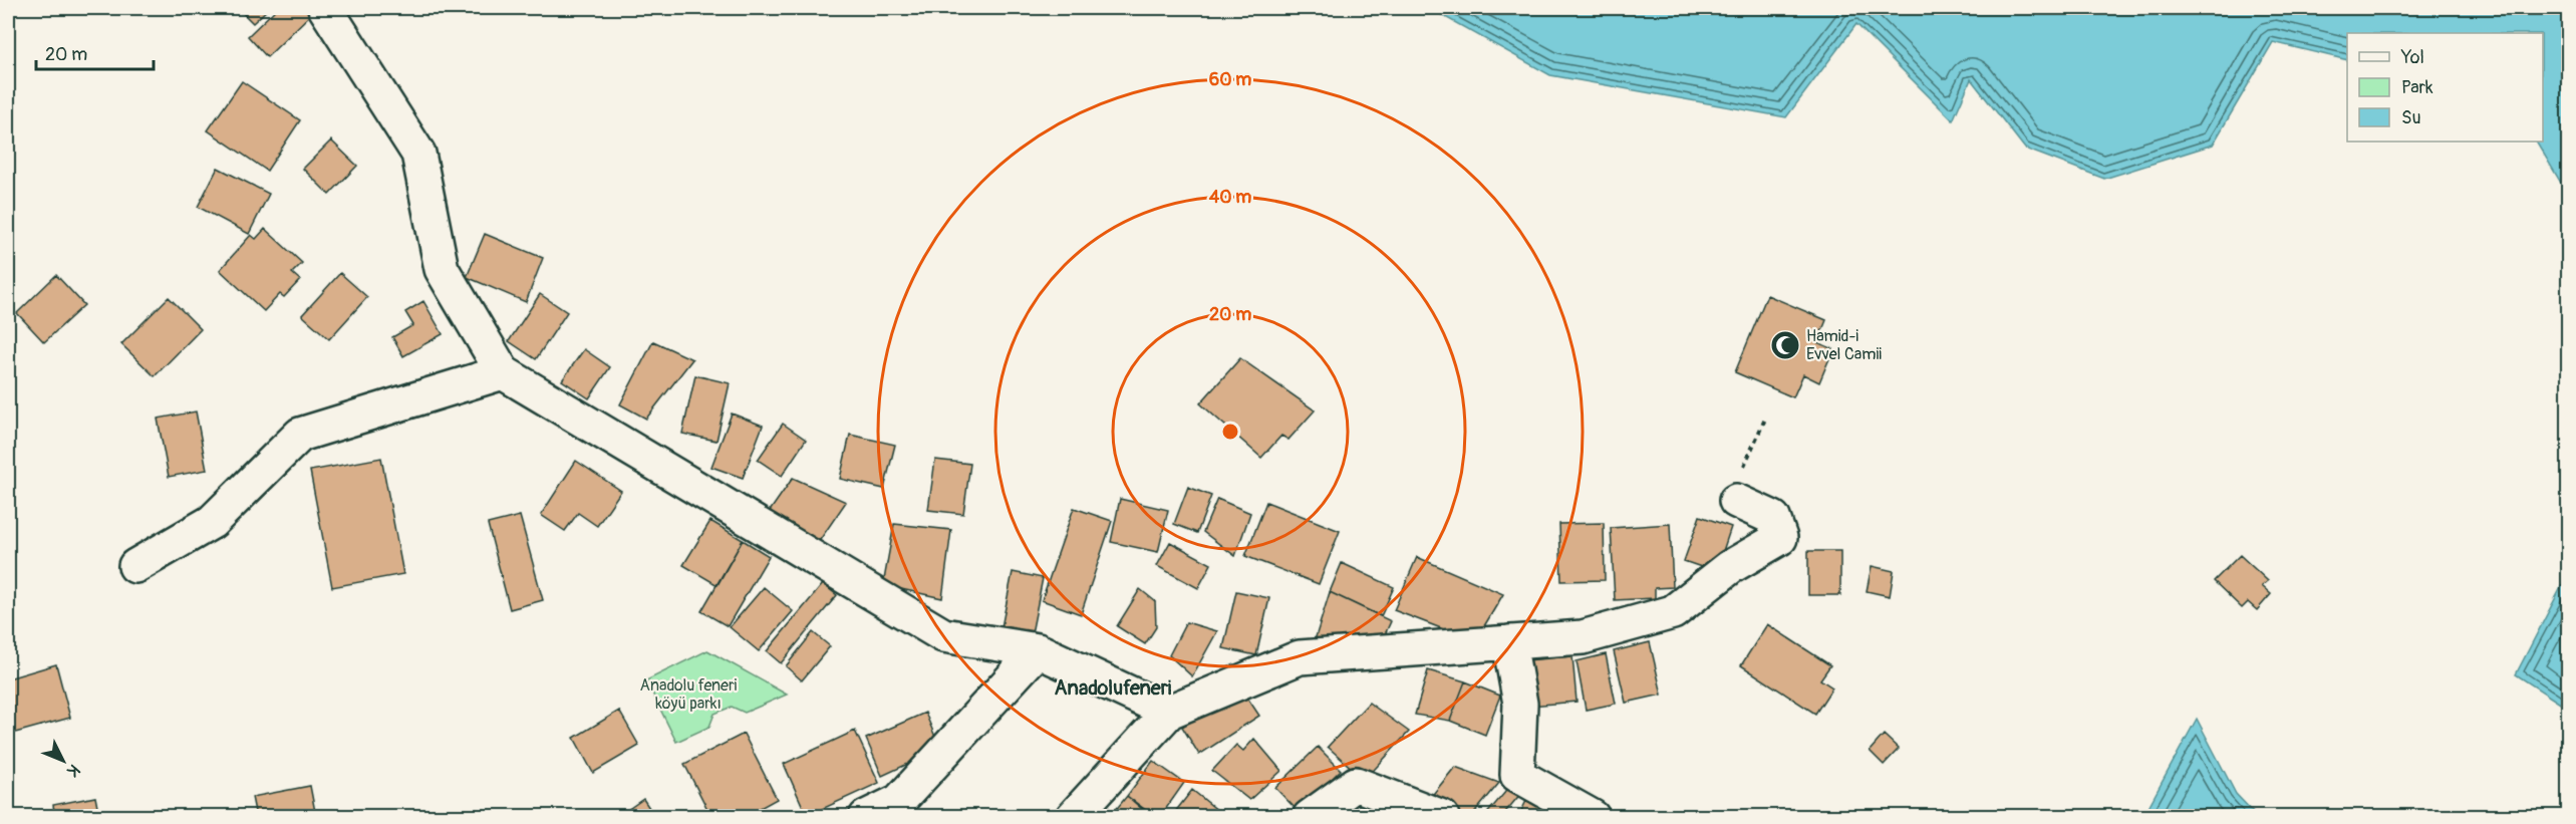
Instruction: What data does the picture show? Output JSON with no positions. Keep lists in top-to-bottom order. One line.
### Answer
{"districts":["Anadolufeneri"],"parks":["Anadolu feneri köyü parkı"],"places":{"mosque":["Hamid-i Evvel Camii"]},"legend":["Yol","Park","Su"],"scale_bar":"20 m","north":"bottom right","rings":["60 m","40 m","20 m"]}
